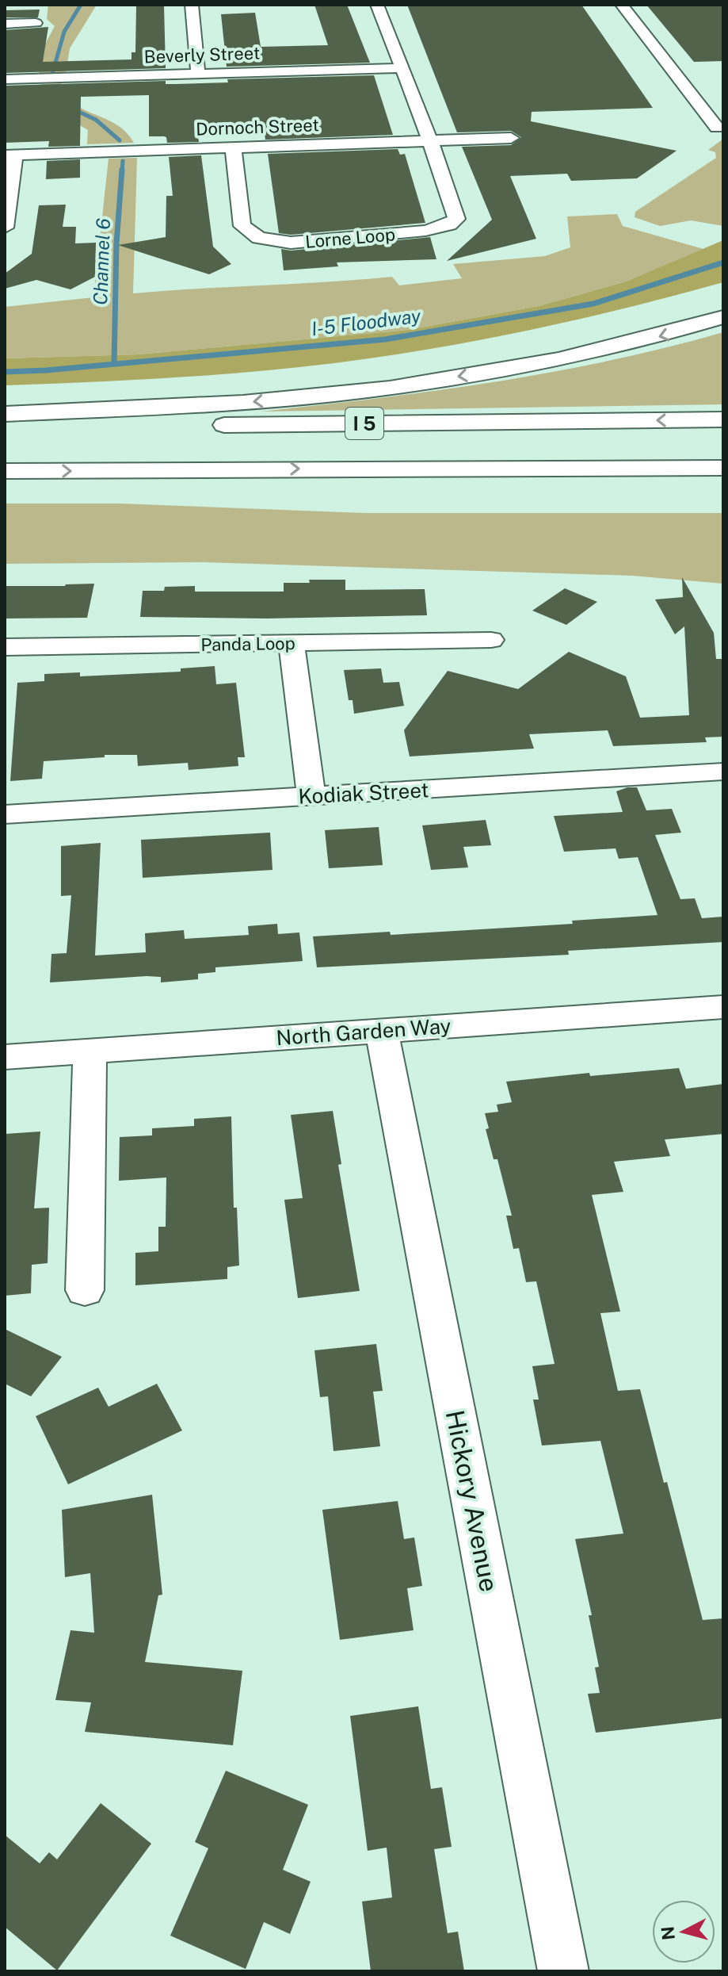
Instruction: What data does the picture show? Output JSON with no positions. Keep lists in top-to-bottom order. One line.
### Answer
{"streets":{"highway":["I 5"],"street":["Beverly Street","Dornoch Street","Lorne Loop","Panda Loop","Kodiak Street","North Garden Way","Hickory Avenue"]},"crossings":[["Dornoch Street","Lorne Loop"],["North Garden Way","Hickory Avenue"]],"water":["Channel 6","I-5 Floodway"],"north":"left"}
